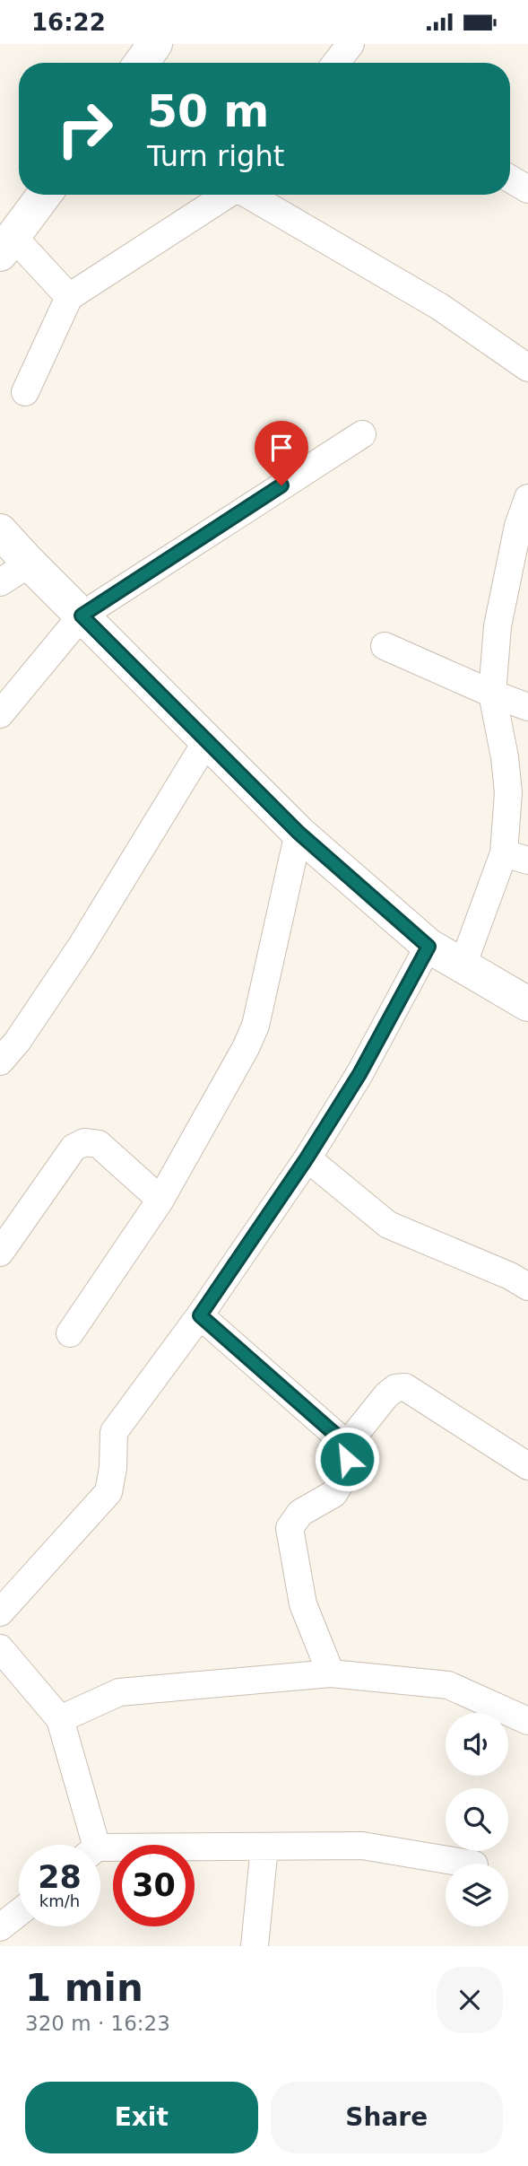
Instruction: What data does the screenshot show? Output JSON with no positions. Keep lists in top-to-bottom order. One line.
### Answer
{"page":{"status":"16:22","turn":["50 m","Turn right"],"speed":"28 km/h","limit":"30","heading":["1 min","320 m · 16:23"],"buttons":["Exit","Share"]}}
